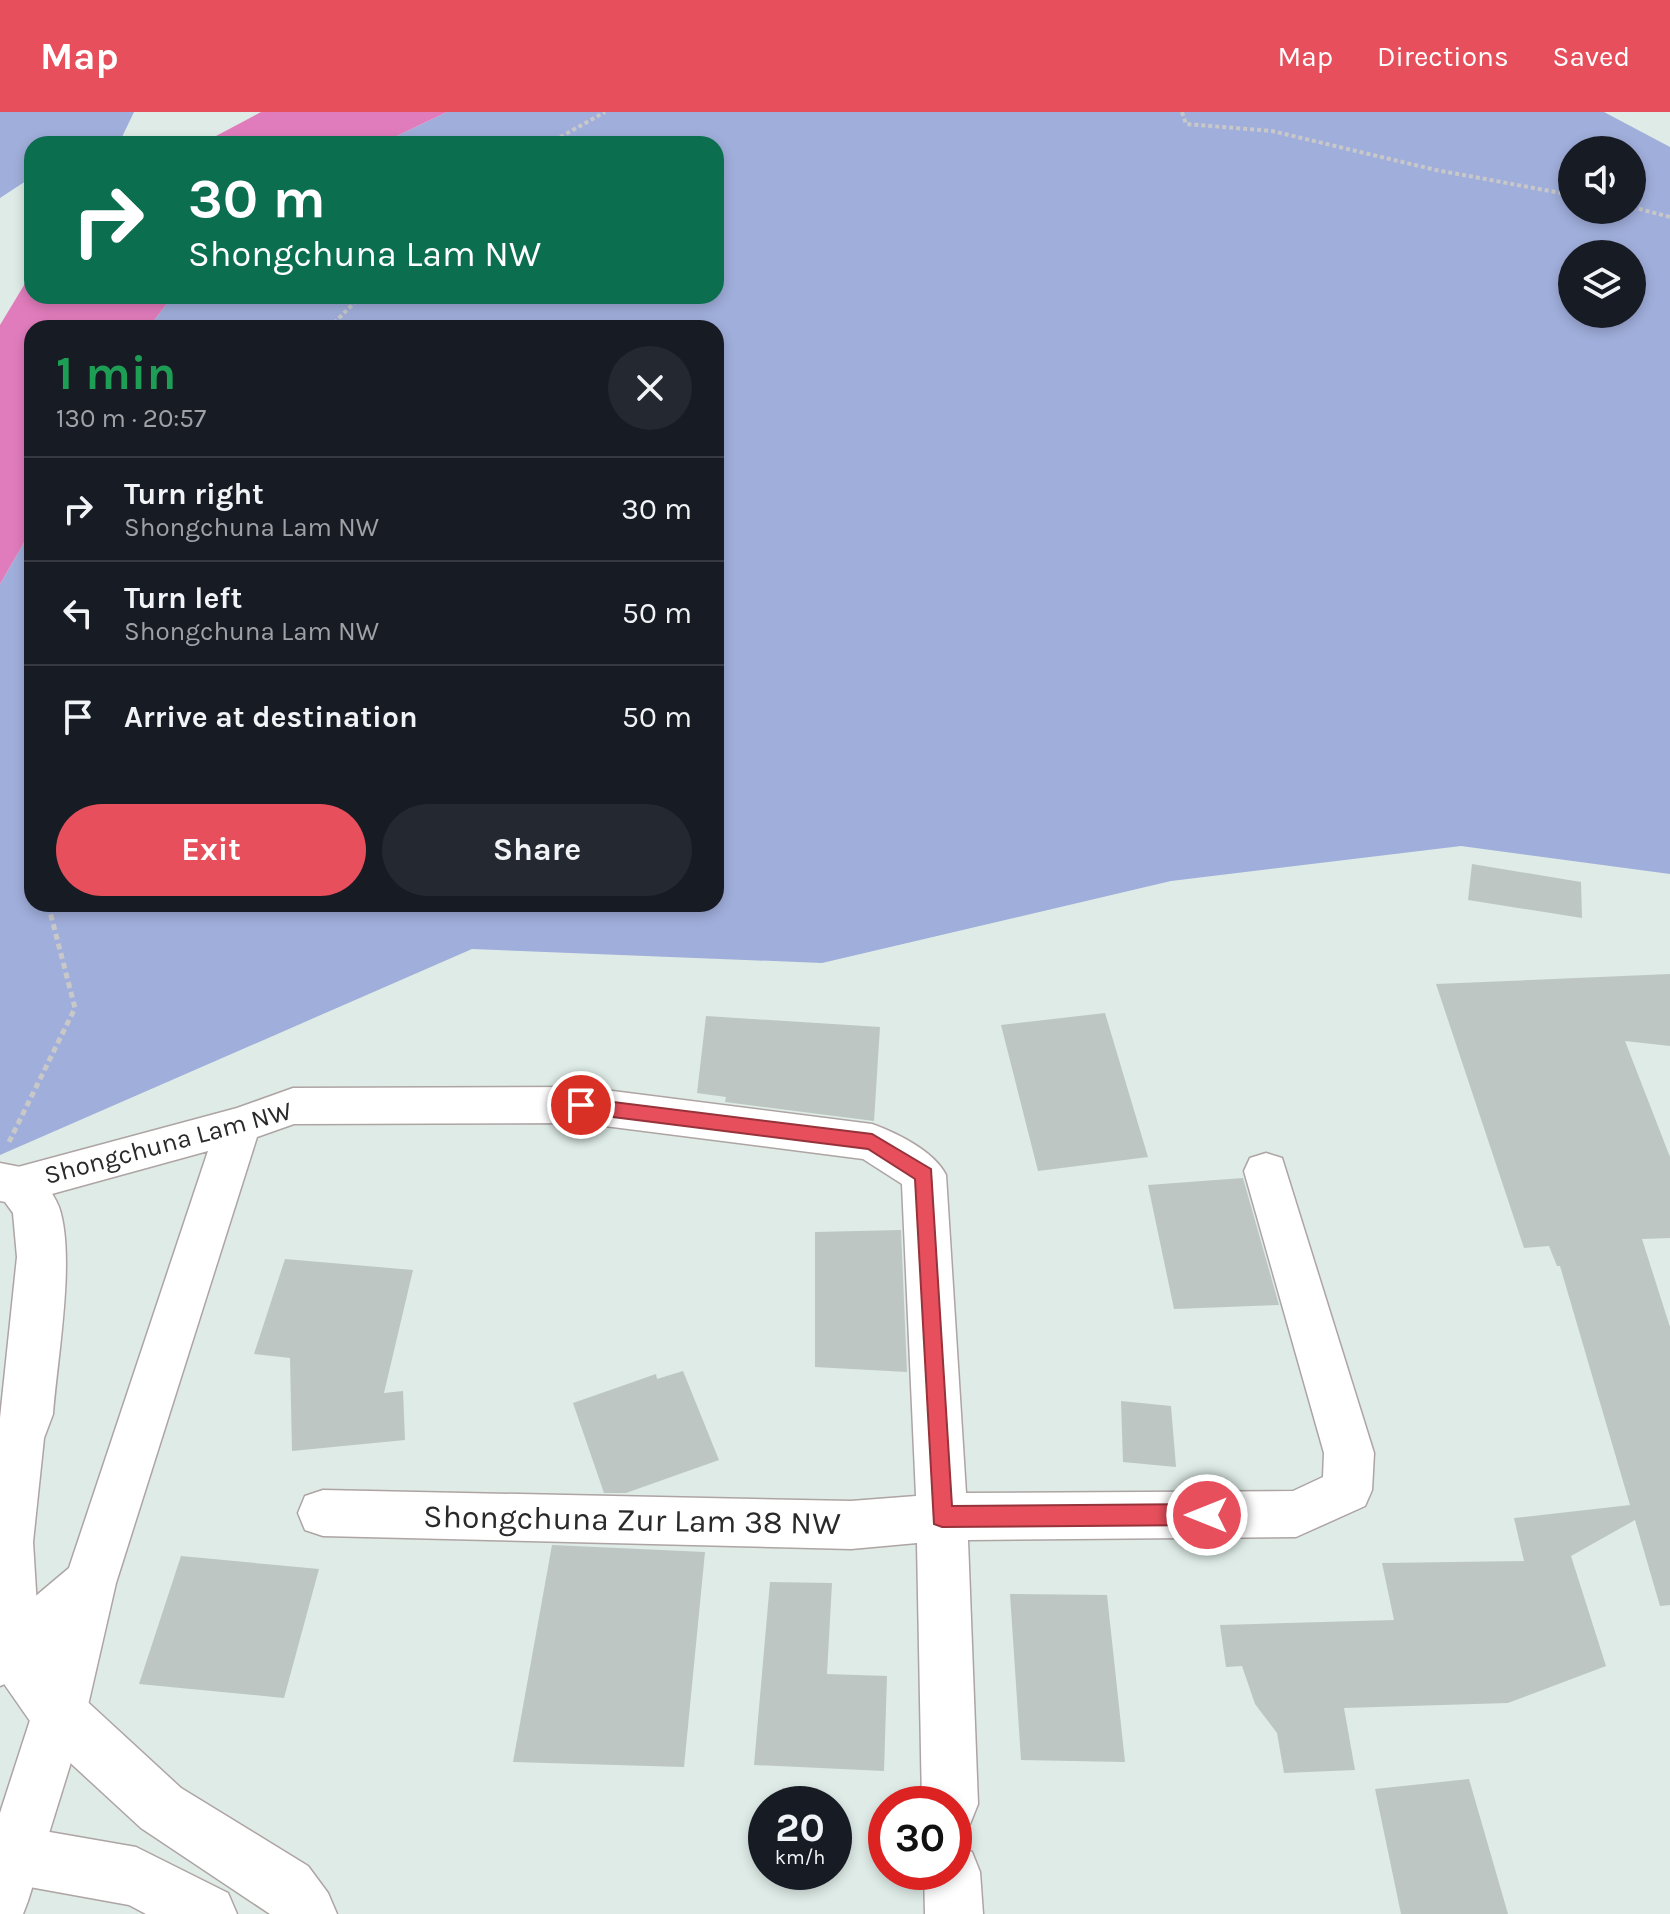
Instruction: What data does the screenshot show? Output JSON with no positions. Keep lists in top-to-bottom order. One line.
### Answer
{"streets":{"street":["Shongchuna Lam NW","Shongchuna Zur Lam 38 NW"]},"crossings":[["Shongchuna Lam NW","Shongchuna Zur Lam 38 NW"]],"page":{"header":"Map","nav":["Map","Directions","Saved"],"turn":["30 m","Shongchuna Lam NW"],"heading":["1 min","130 m · 20:57"],"list":[{"name":"Turn right","note":"Shongchuna Lam NW","value":"30 m"},{"name":"Turn left","note":"Shongchuna Lam NW","value":"50 m"},{"name":"Arrive at destination","value":"50 m"}],"buttons":["Exit","Share"],"speed":"20 km/h","limit":"30"}}
